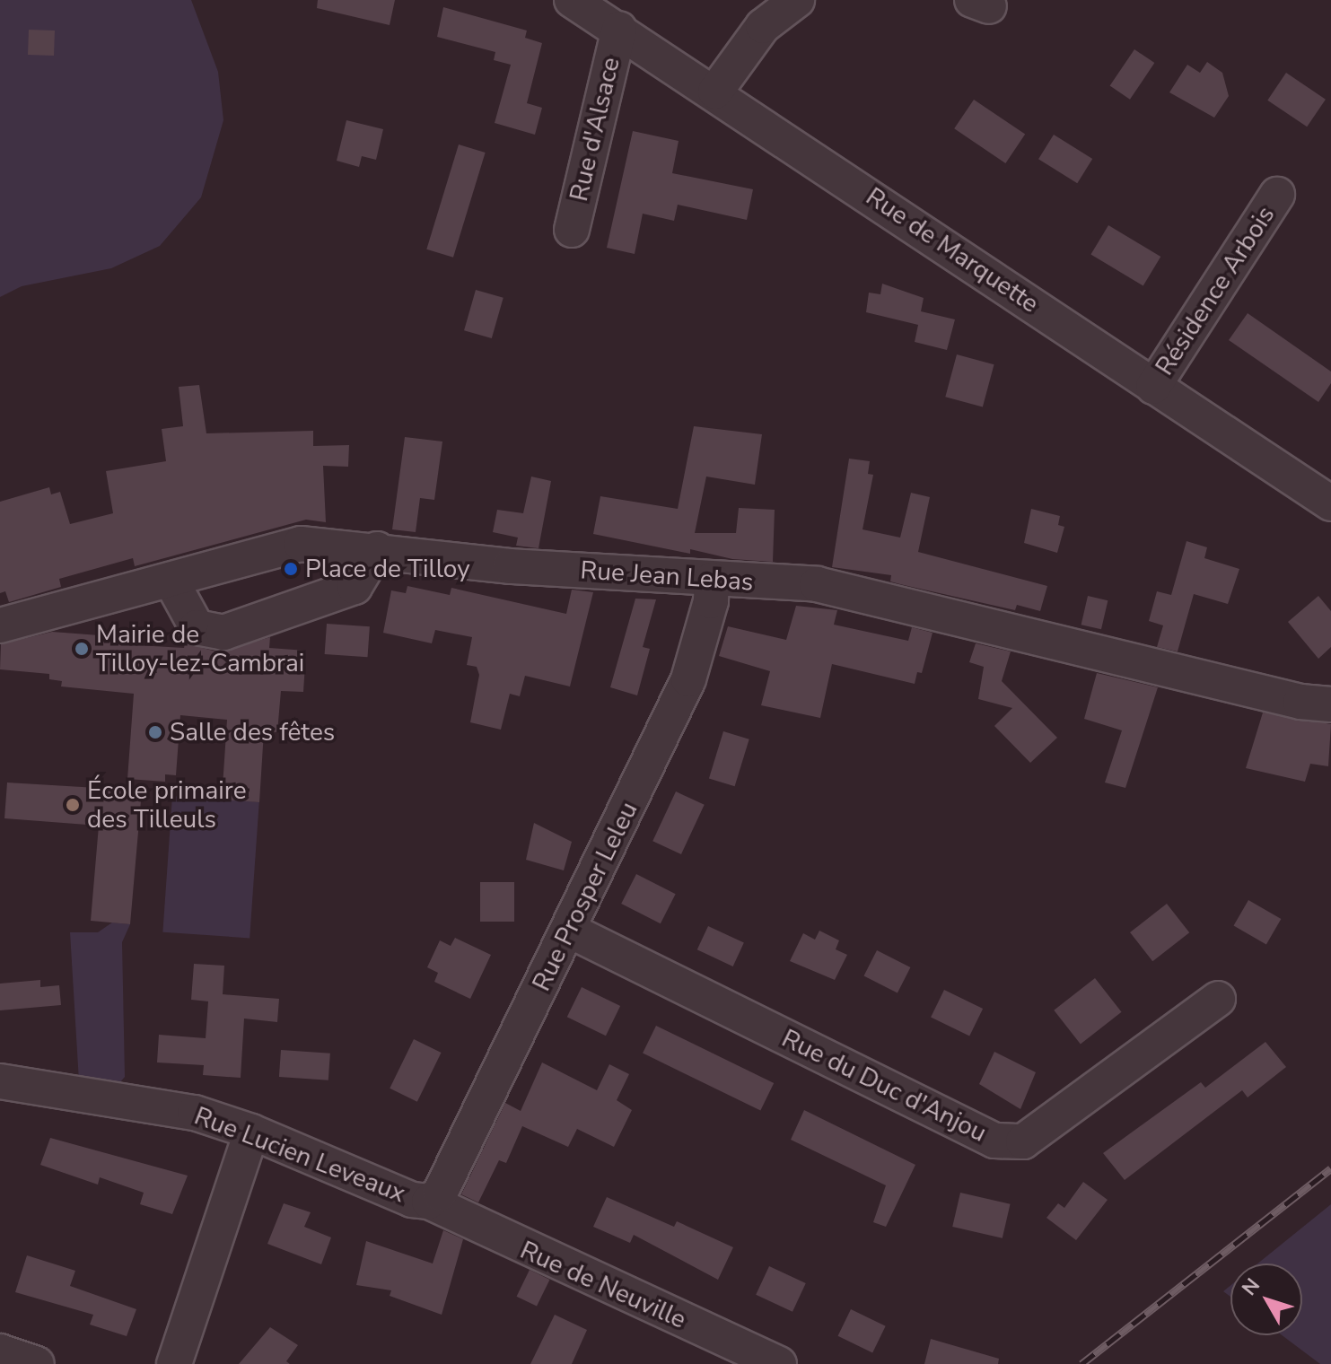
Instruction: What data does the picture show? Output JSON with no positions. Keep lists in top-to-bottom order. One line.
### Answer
{"streets":{"street":["Rue d'Alsace","Rue de Marquette","Résidence Arbois","Rue Jean Lebas","Rue Prosper Leleu","Rue du Duc d'Anjou","Rue Lucien Leveaux","Rue de Neuville"]},"crossings":[["Rue d'Alsace","Rue de Marquette"],["Rue de Marquette","Résidence Arbois"],["Rue Jean Lebas","Rue Prosper Leleu"],["Rue Prosper Leleu","Rue du Duc d'Anjou"],["Rue Prosper Leleu","Rue Lucien Leveaux"],["Rue Prosper Leleu","Rue de Neuville"],["Rue Lucien Leveaux","Rue de Neuville"]],"places":["Place de Tilloy","Mairie de Tilloy-lez-Cambrai","Salle des fêtes","École primaire des Tilleuls"],"north":"top left"}
